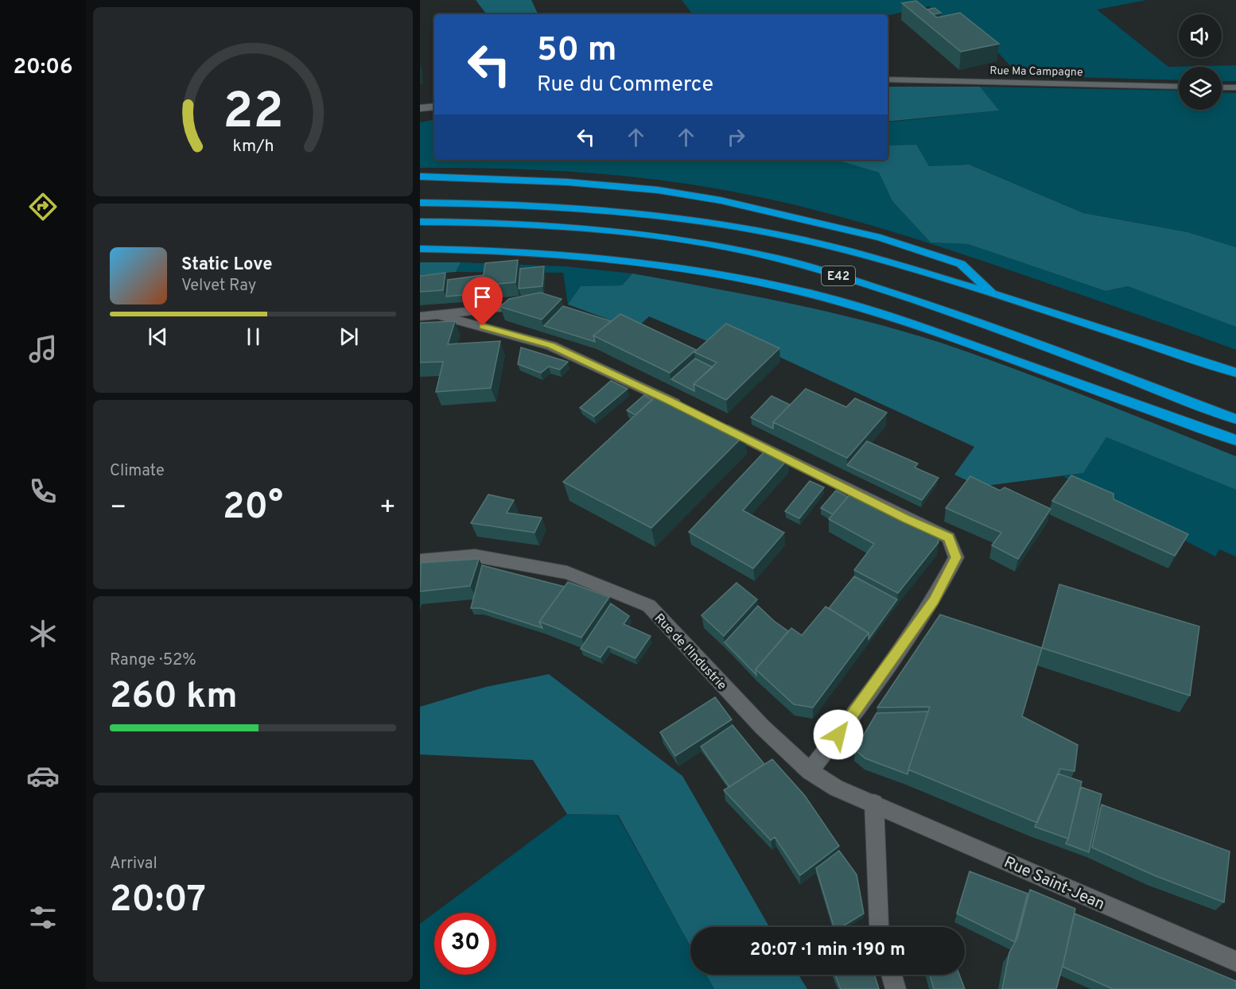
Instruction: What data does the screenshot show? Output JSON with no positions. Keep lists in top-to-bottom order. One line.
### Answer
{"streets":{"highway":["E42"],"street":["Rue Ma Campagne","Rue de l'Industrie","Rue Saint-Jean"]},"crossings":[["Rue de l'Industrie","Rue Saint-Jean"]],"page":{"tabs":"20:06","turn":["50 m","Rue du Commerce"],"song":["Static Love","Velvet Ray"],"tile":["Climate",["Range · 52%","260 km"],["Arrival","20:07"]],"heat":["−","20°","+"],"limit":"30","trip":"20:07 · 1 min · 190 m","gauge":["22","km/h"]}}
